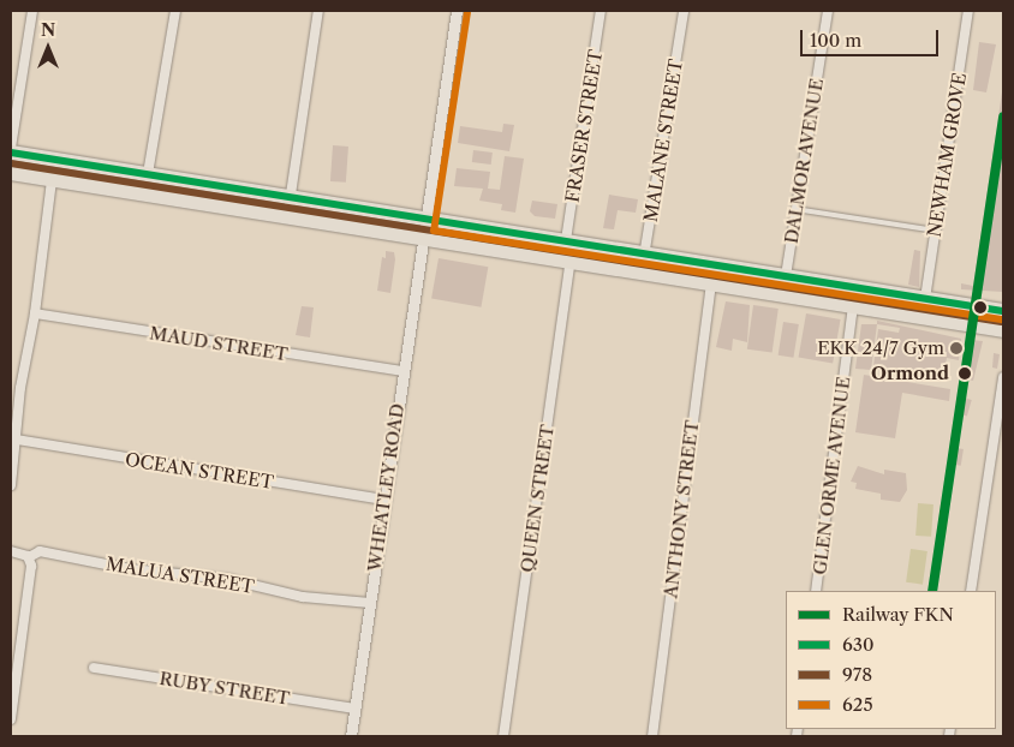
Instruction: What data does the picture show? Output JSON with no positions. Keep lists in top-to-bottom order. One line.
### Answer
{"streets":{"street":["FRASER STREET","MALANE STREET","NEWHAM GROVE","DALMOR AVENUE","MAUD STREET","OCEAN STREET","GLEN ORME AVENUE","WHEATLEY ROAD","QUEEN STREET","ANTHONY STREET","MALUA STREET","RUBY STREET"]},"crossings":[["MAUD STREET","WHEATLEY ROAD"],["OCEAN STREET","WHEATLEY ROAD"],["WHEATLEY ROAD","MALUA STREET"],["WHEATLEY ROAD","RUBY STREET"]],"places":["EKK 24/7 Gym","Ormond"],"lines":["transit line 625","rail line FKN","transit line 630","transit line 978"],"legend":["Railway FKN","630","978","625"],"scale_bar":"100 m","north":"top"}
